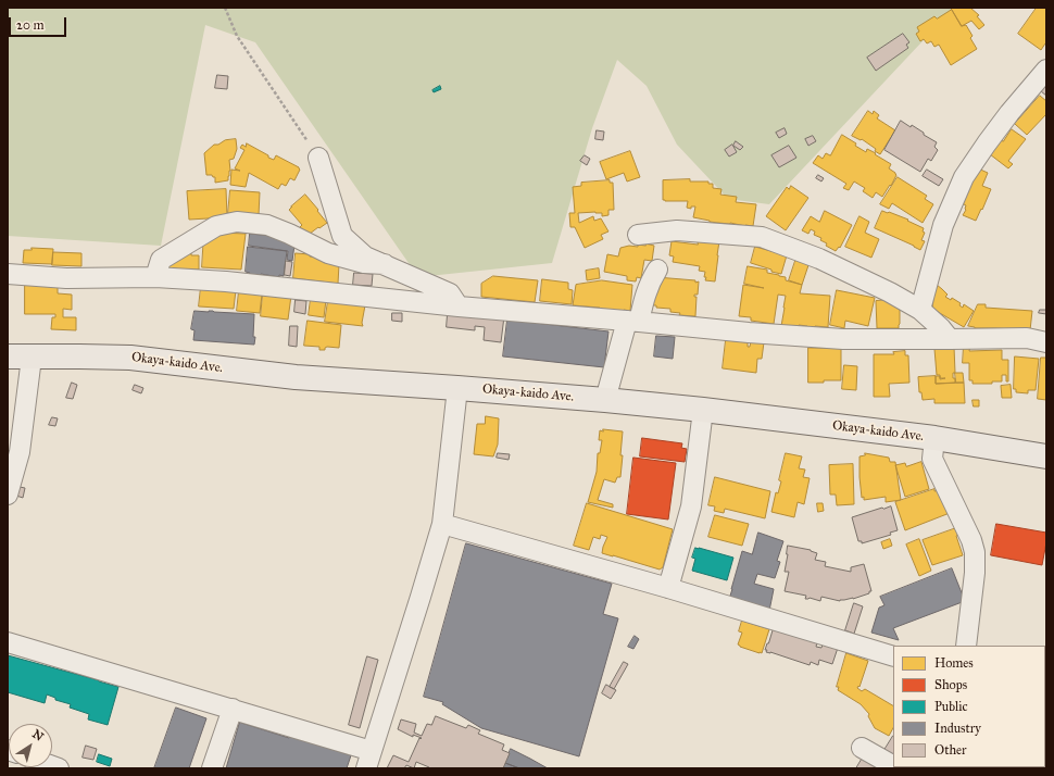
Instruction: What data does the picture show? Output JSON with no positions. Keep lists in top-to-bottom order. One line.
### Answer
{"streets":{"main road":["Okaya-kaido Ave."]},"legend":["Homes","Shops","Public","Industry","Other"],"scale_bar":"20 m","north":"top right"}
